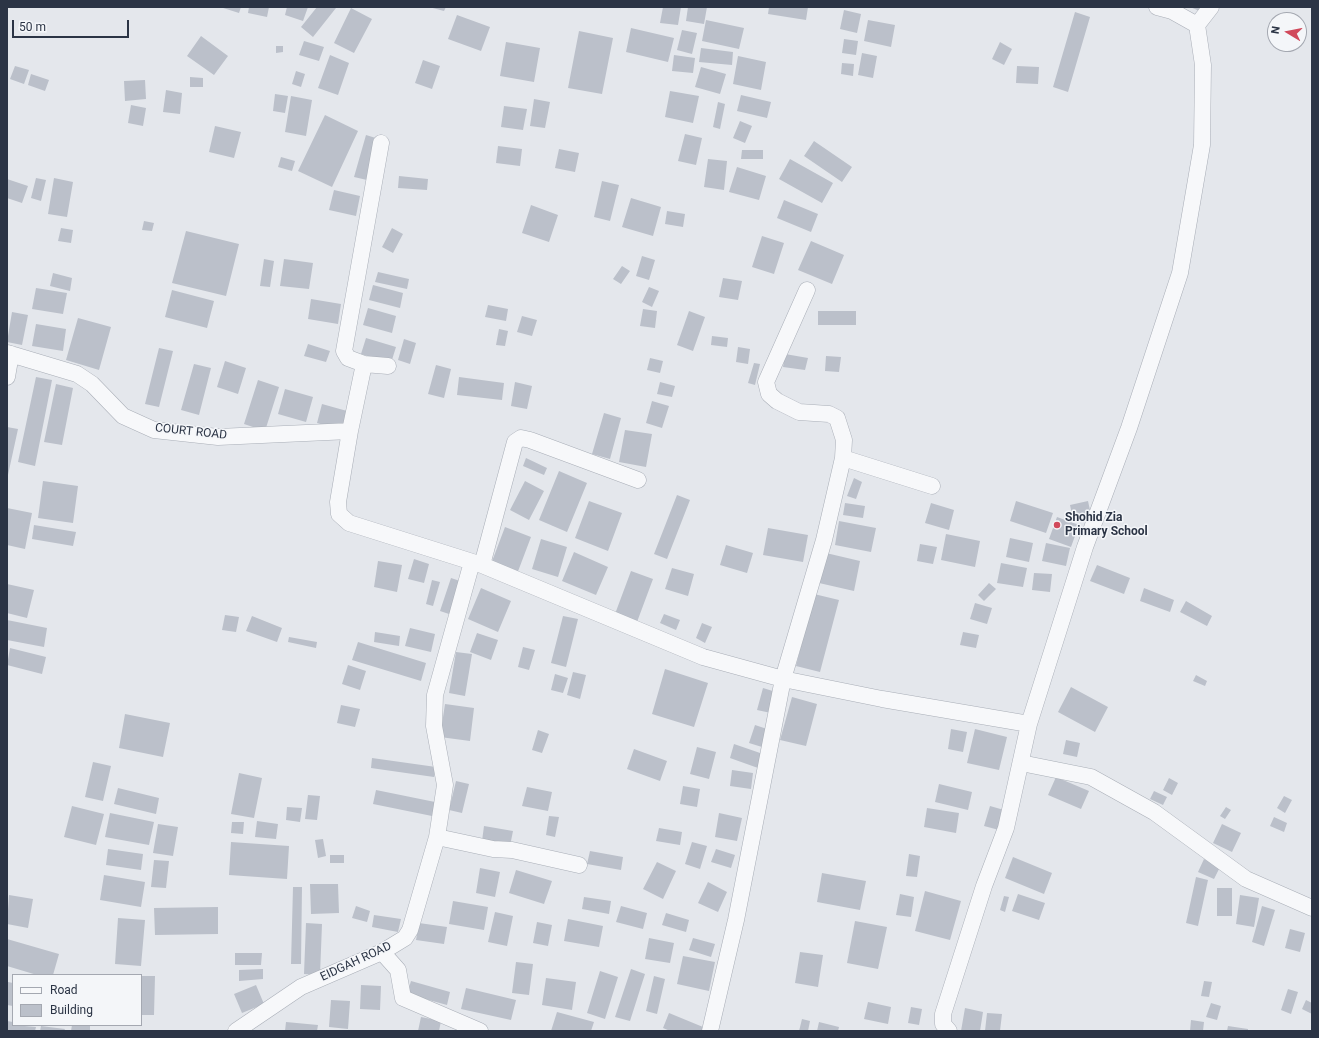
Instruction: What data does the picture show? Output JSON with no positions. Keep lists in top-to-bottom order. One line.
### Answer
{"streets":{"street":["COURT ROAD","EIDGAH ROAD"]},"places":["Shohid Zia Primary School"],"legend":["Road","Building"],"scale_bar":"50 m","north":"left"}
